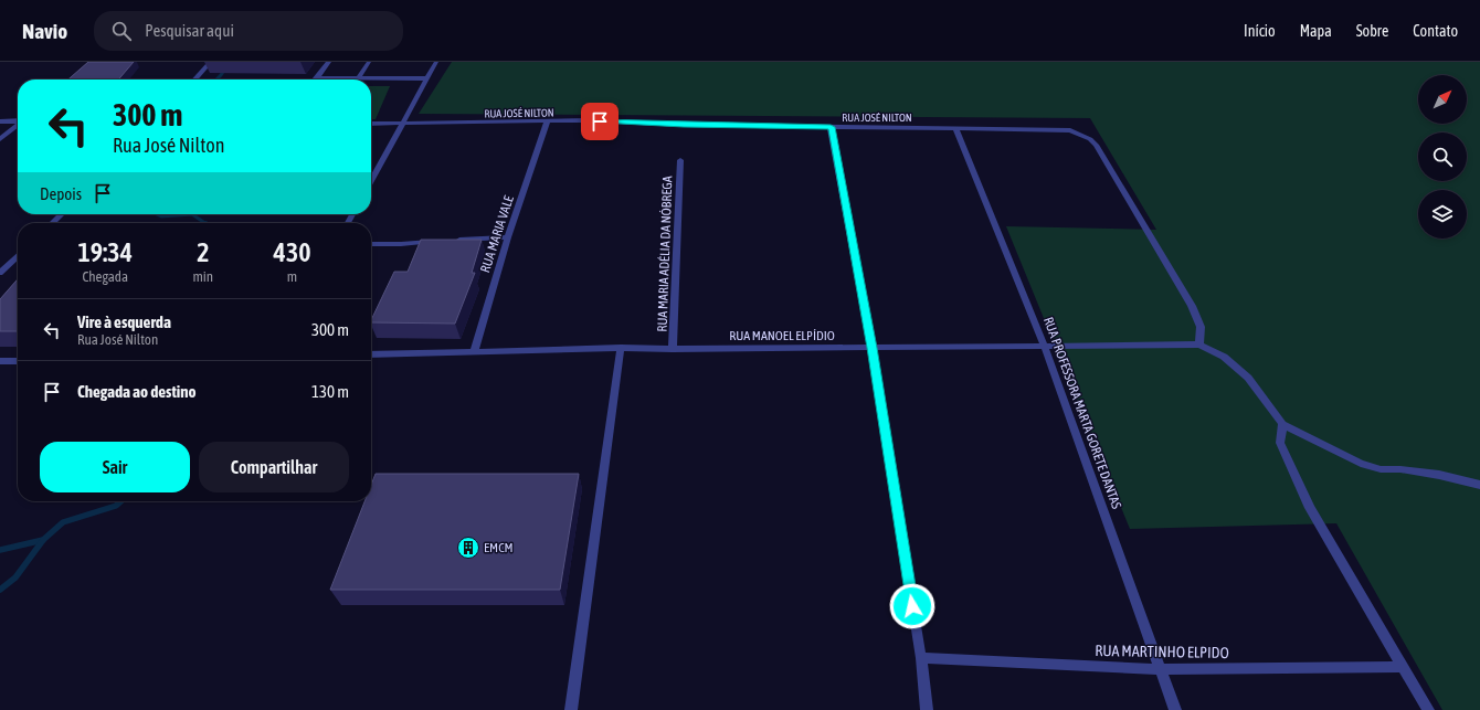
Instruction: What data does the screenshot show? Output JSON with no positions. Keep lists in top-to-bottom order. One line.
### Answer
{"streets":{"street":["RUA JOSÉ NILTON","RUA MARIA VALE","RUA MARIA ADÉLIA DA NÓBREGA","RUA MANOEL ELPÍDIO","RUA PROFESSORA MARTA GORETE DANTAS","RUA MARTINHO ELPIDO"]},"crossings":[["RUA JOSÉ NILTON","RUA MARIA VALE"],["RUA JOSÉ NILTON","RUA MANOEL ELPÍDIO"],["RUA JOSÉ NILTON","RUA PROFESSORA MARTA GORETE DANTAS"],["RUA MARIA VALE","RUA MANOEL ELPÍDIO"],["RUA MARIA ADÉLIA DA NÓBREGA","RUA MANOEL ELPÍDIO"],["RUA MANOEL ELPÍDIO","RUA PROFESSORA MARTA GORETE DANTAS"],["RUA PROFESSORA MARTA GORETE DANTAS","RUA MARTINHO ELPIDO"]],"places":{"building":["EMCM"]},"north":"top right","page":{"header":"Navio","search":"Pesquisar aqui","nav":["Início","Mapa","Sobre","Contato"],"turn":["300 m","Rua José Nilton"],"then":"Depois","eta":["19:34","Chegada","2","min","430","m"],"list":[{"name":"Vire à esquerda","note":"Rua José Nilton","value":"300 m"},{"name":"Chegada ao destino","value":"130 m"}],"buttons":["Sair","Compartilhar"]}}
